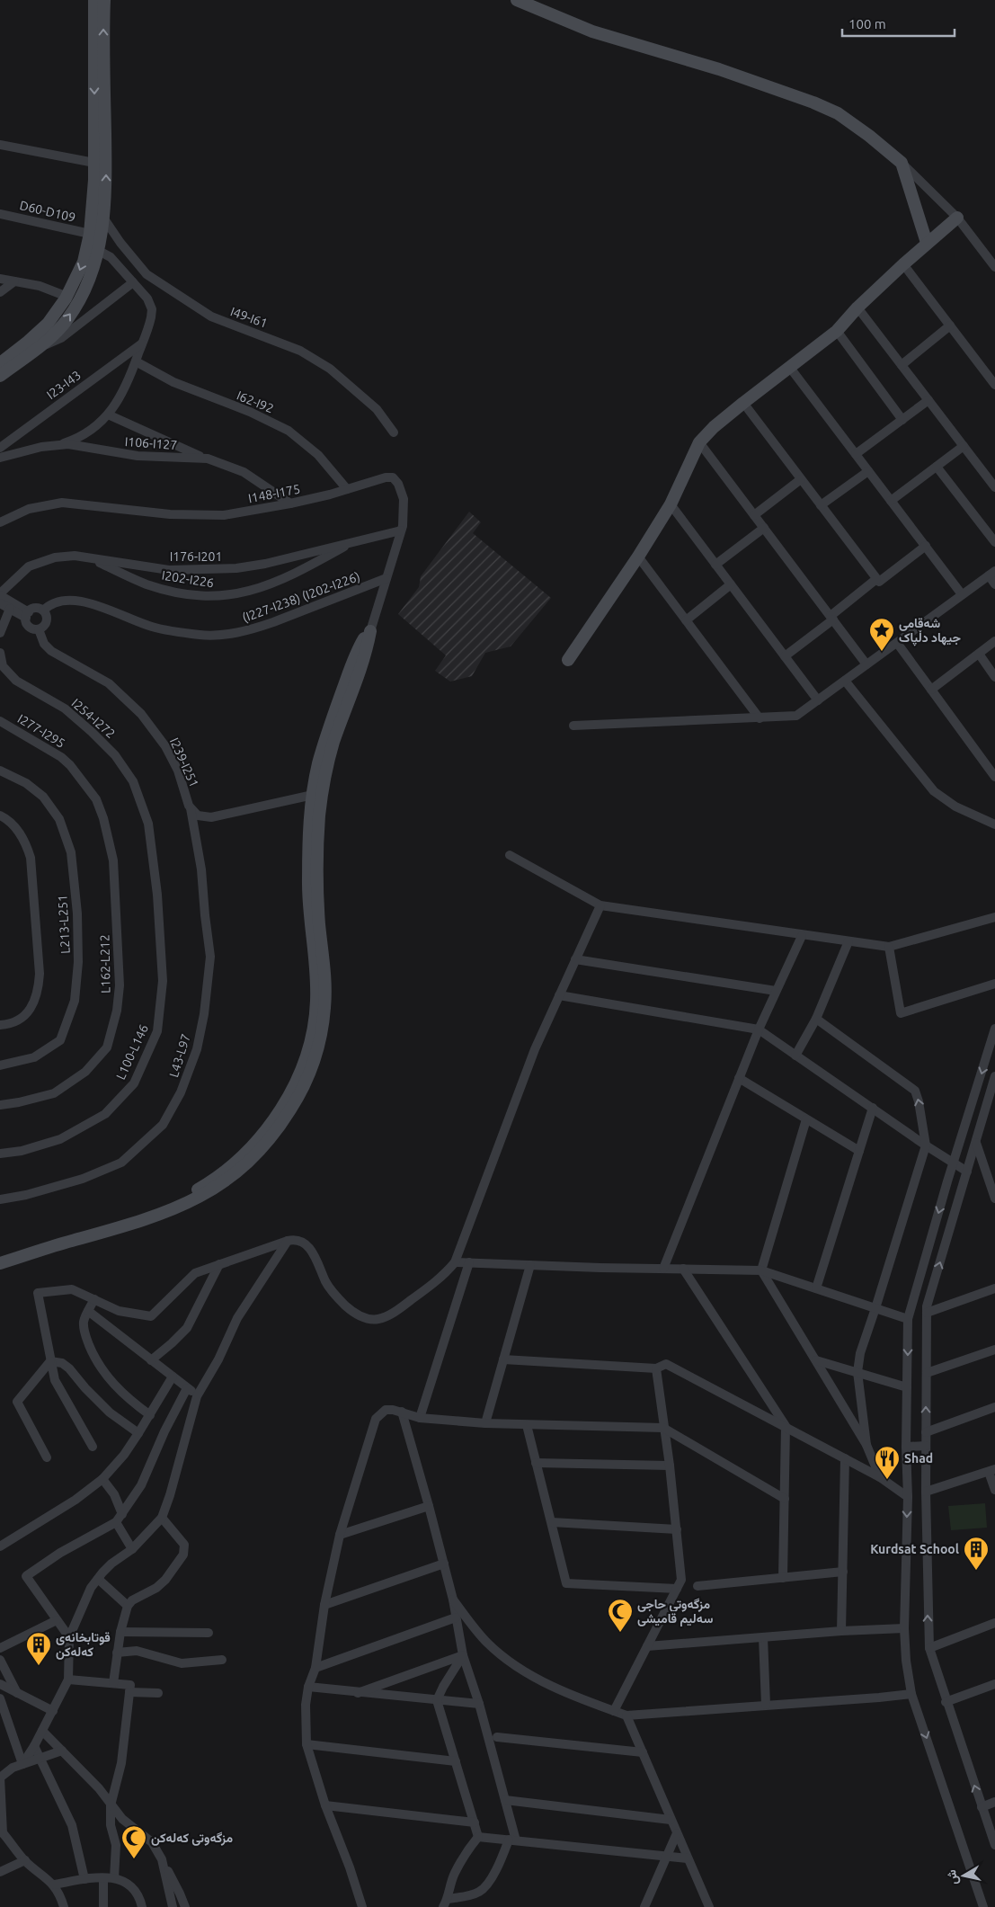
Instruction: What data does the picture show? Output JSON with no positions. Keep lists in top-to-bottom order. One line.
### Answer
{"streets":{"street":["D60-D109","I49-I61","I23-I43","I62-I92","I106-I127","I148-I175","I176-I201","I202-I226","(I227-I238) (I202-I226)","I254-I272","I277-I295","I239-I251","L213-L251","L162-L212","L100-L146","L43-L97"]},"crossings":[["I62-I92","I148-I175"],["I106-I127","I148-I175"],["I148-I175","I176-I201"],["I148-I175","(I227-I238) (I202-I226)"],["I176-I201","I202-I226"],["(I227-I238) (I202-I226)","I239-I251"],["I254-I272","L100-L146"],["I277-I295","L162-L212"],["I239-I251","L43-L97"]],"places":{"place":["شەقامی جیهاد دڵپاک"],"restaurant":["Shad"],"building":["Kurdsat School","قوتابخانەی کەلەکن"],"mosque":["مزگەوتی حاجی سەلیم قامیشی","مزگەوتی کەلەکن"]},"scale_bar":"100 m","north":"left"}
